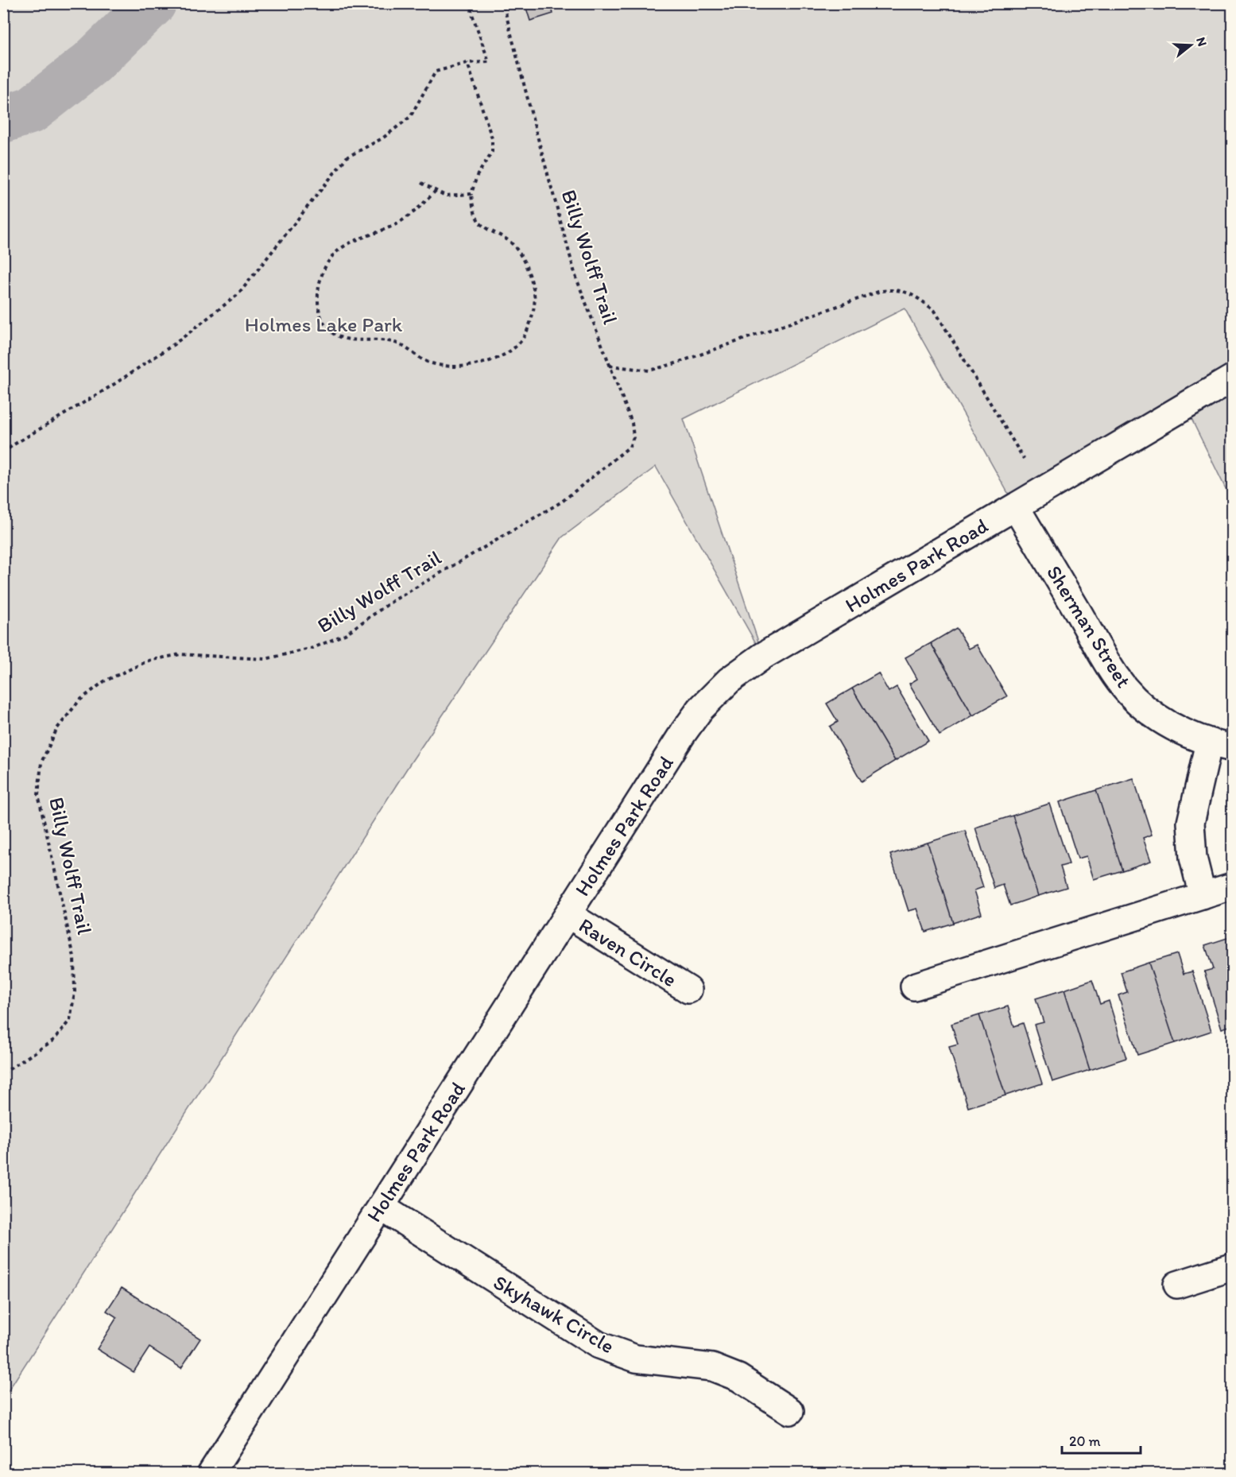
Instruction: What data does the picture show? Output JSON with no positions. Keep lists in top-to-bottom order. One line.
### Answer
{"streets":{"street":["Holmes Park Road","Sherman Street","Raven Circle","Skyhawk Circle"],"path":["Billy Wolff Trail"]},"crossings":[["Holmes Park Road","Sherman Street"],["Holmes Park Road","Raven Circle"],["Holmes Park Road","Skyhawk Circle"]],"parks":["Holmes Lake Park"],"scale_bar":"20 m","north":"right"}
